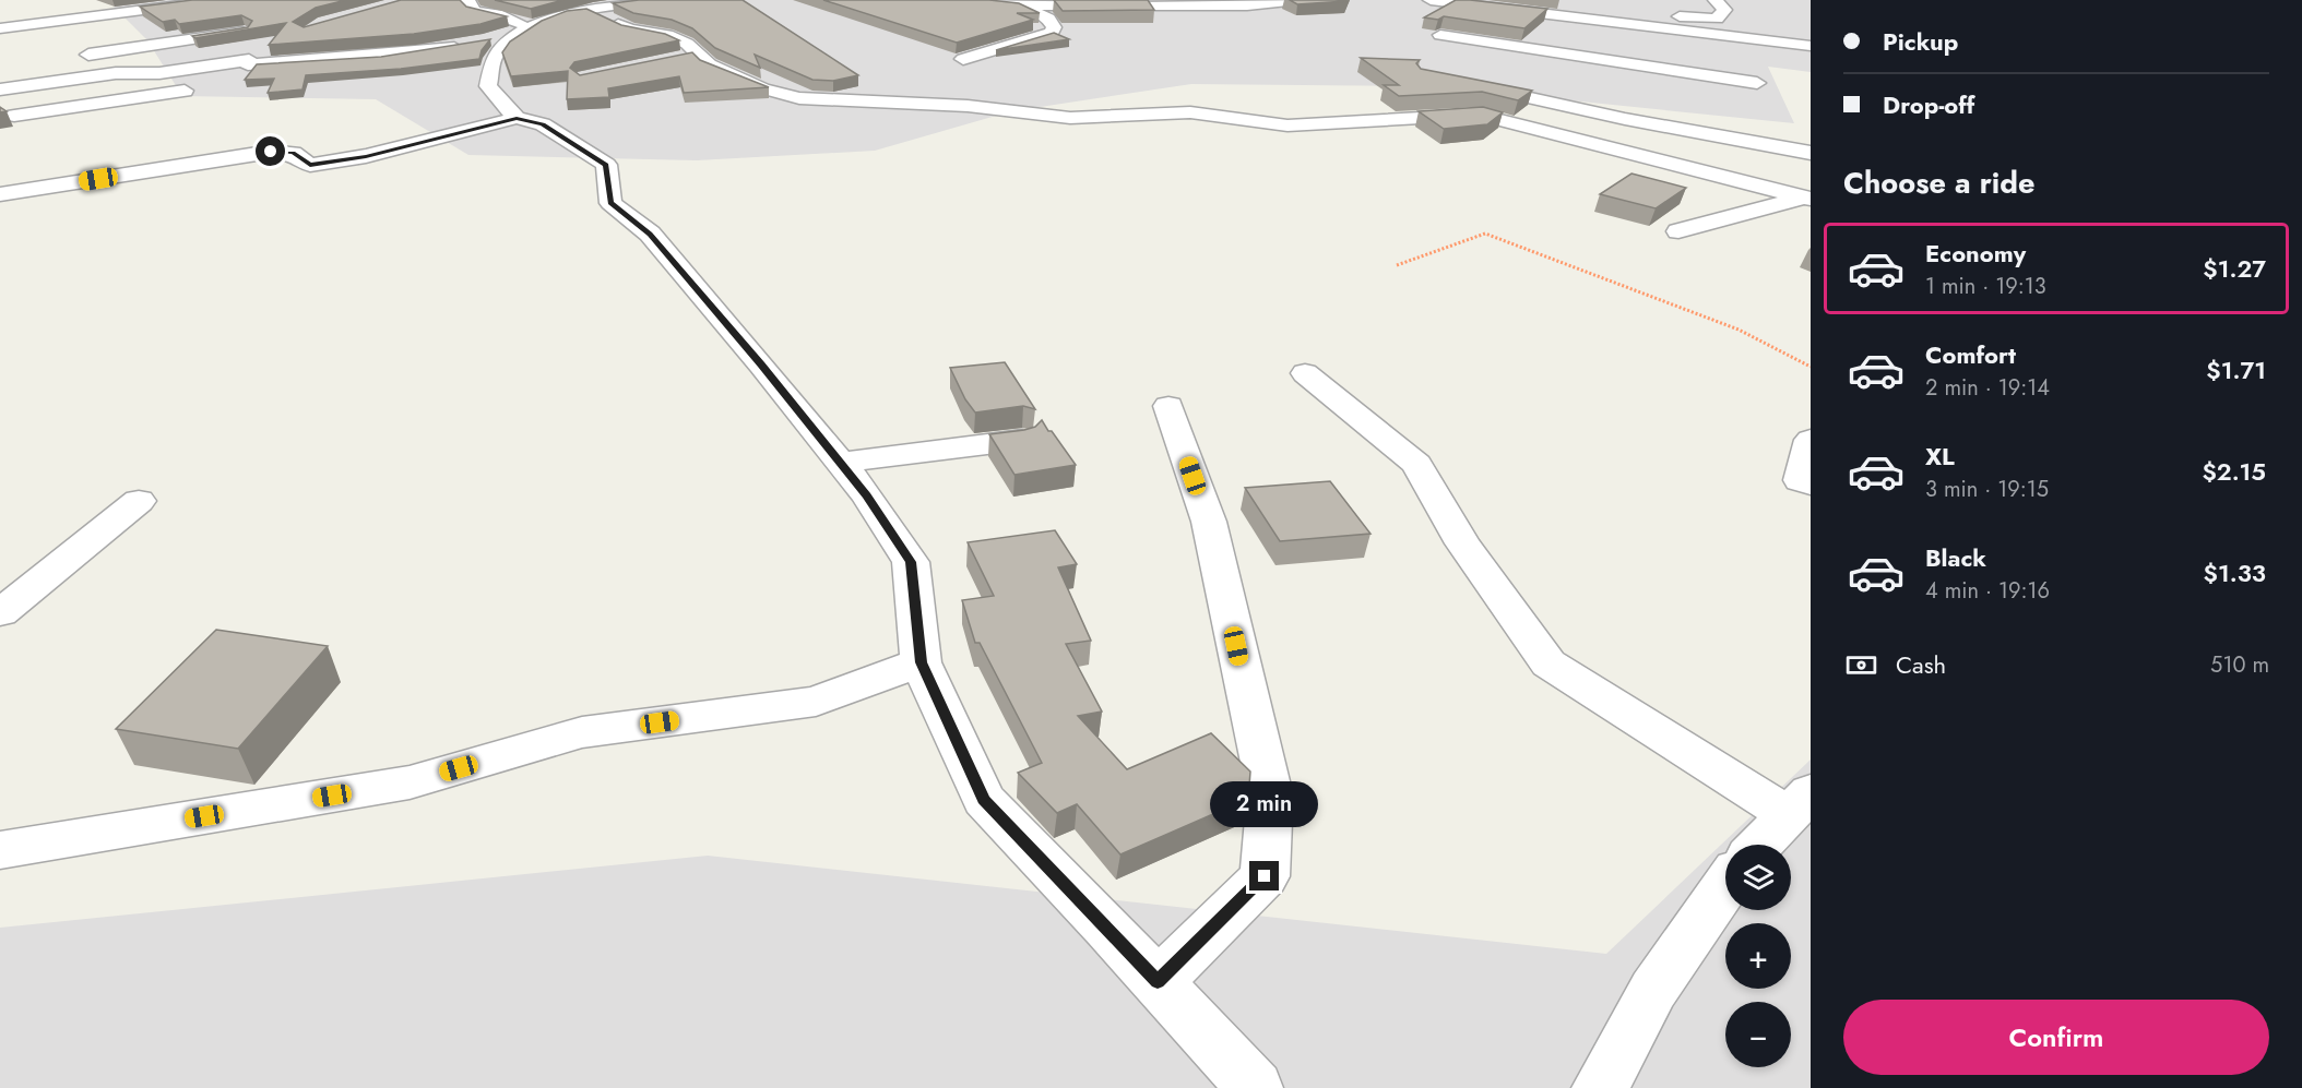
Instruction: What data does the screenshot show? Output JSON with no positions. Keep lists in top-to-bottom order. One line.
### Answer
{"page":{"banner":["Pickup","Drop-off"],"heading":"Choose a ride","list":[{"name":"Economy","note":"1 min · 19:13","value":"$1.27"},{"name":"Comfort","note":"2 min · 19:14","value":"$1.71"},{"name":"XL","note":"3 min · 19:15","value":"$2.15"},{"name":"Black","note":"4 min · 19:16","value":"$1.33"}],"pay":["Cash","510 m"],"bubble":"2 min","map_buttons":["+","−"],"buttons":"Confirm"}}
